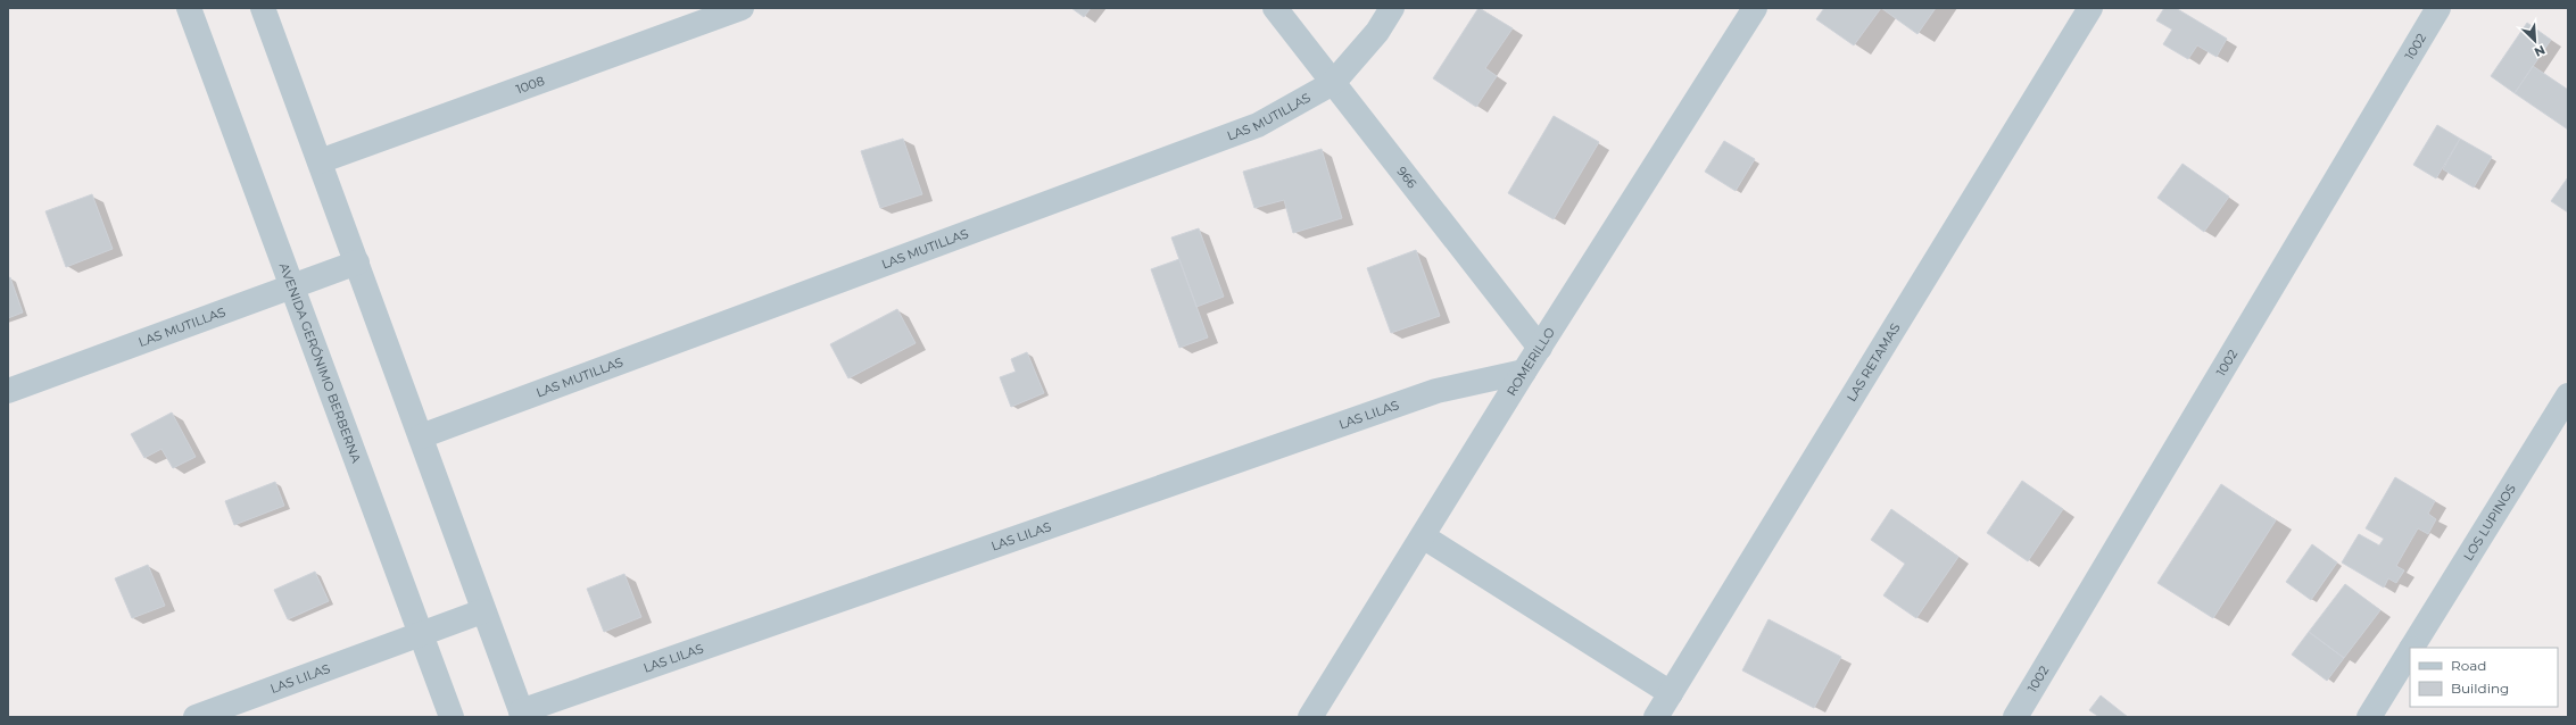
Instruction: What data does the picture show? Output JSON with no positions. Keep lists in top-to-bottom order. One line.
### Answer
{"streets":{"street":["1002","1008","LAS MUTILLAS","966","ROMERILLO","AVENIDA GERÓNIMO BERBERNA","LAS RETAMAS","LAS LILAS","LOS LUPINOS"]},"crossings":[["LAS MUTILLAS","966"],["LAS MUTILLAS","AVENIDA GERÓNIMO BERBERNA"],["966","ROMERILLO"],["ROMERILLO","LAS LILAS"],["AVENIDA GERÓNIMO BERBERNA","LAS LILAS"]],"legend":["Road","Building"],"north":"bottom right"}
